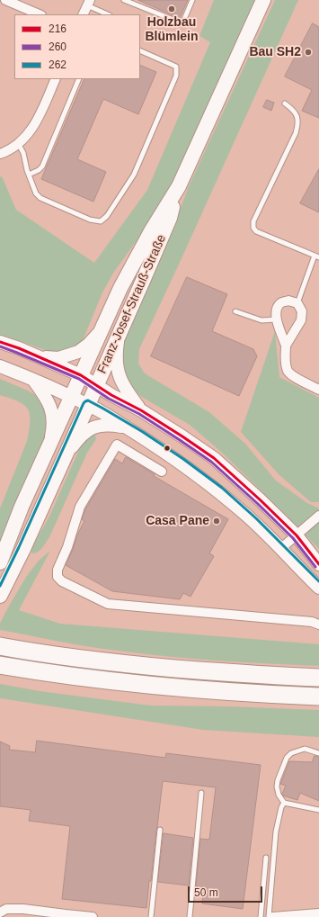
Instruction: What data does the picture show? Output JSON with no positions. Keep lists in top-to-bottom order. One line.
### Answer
{"streets":{"main road":["Franz-Josef-Strauß-Straße"]},"places":["Holzbau Blümlein","Bau SH2","Casa Pane"],"lines":["transit line 216","transit line 260","transit line 262"],"legend":["216","260","262"],"scale_bar":"50 m"}
